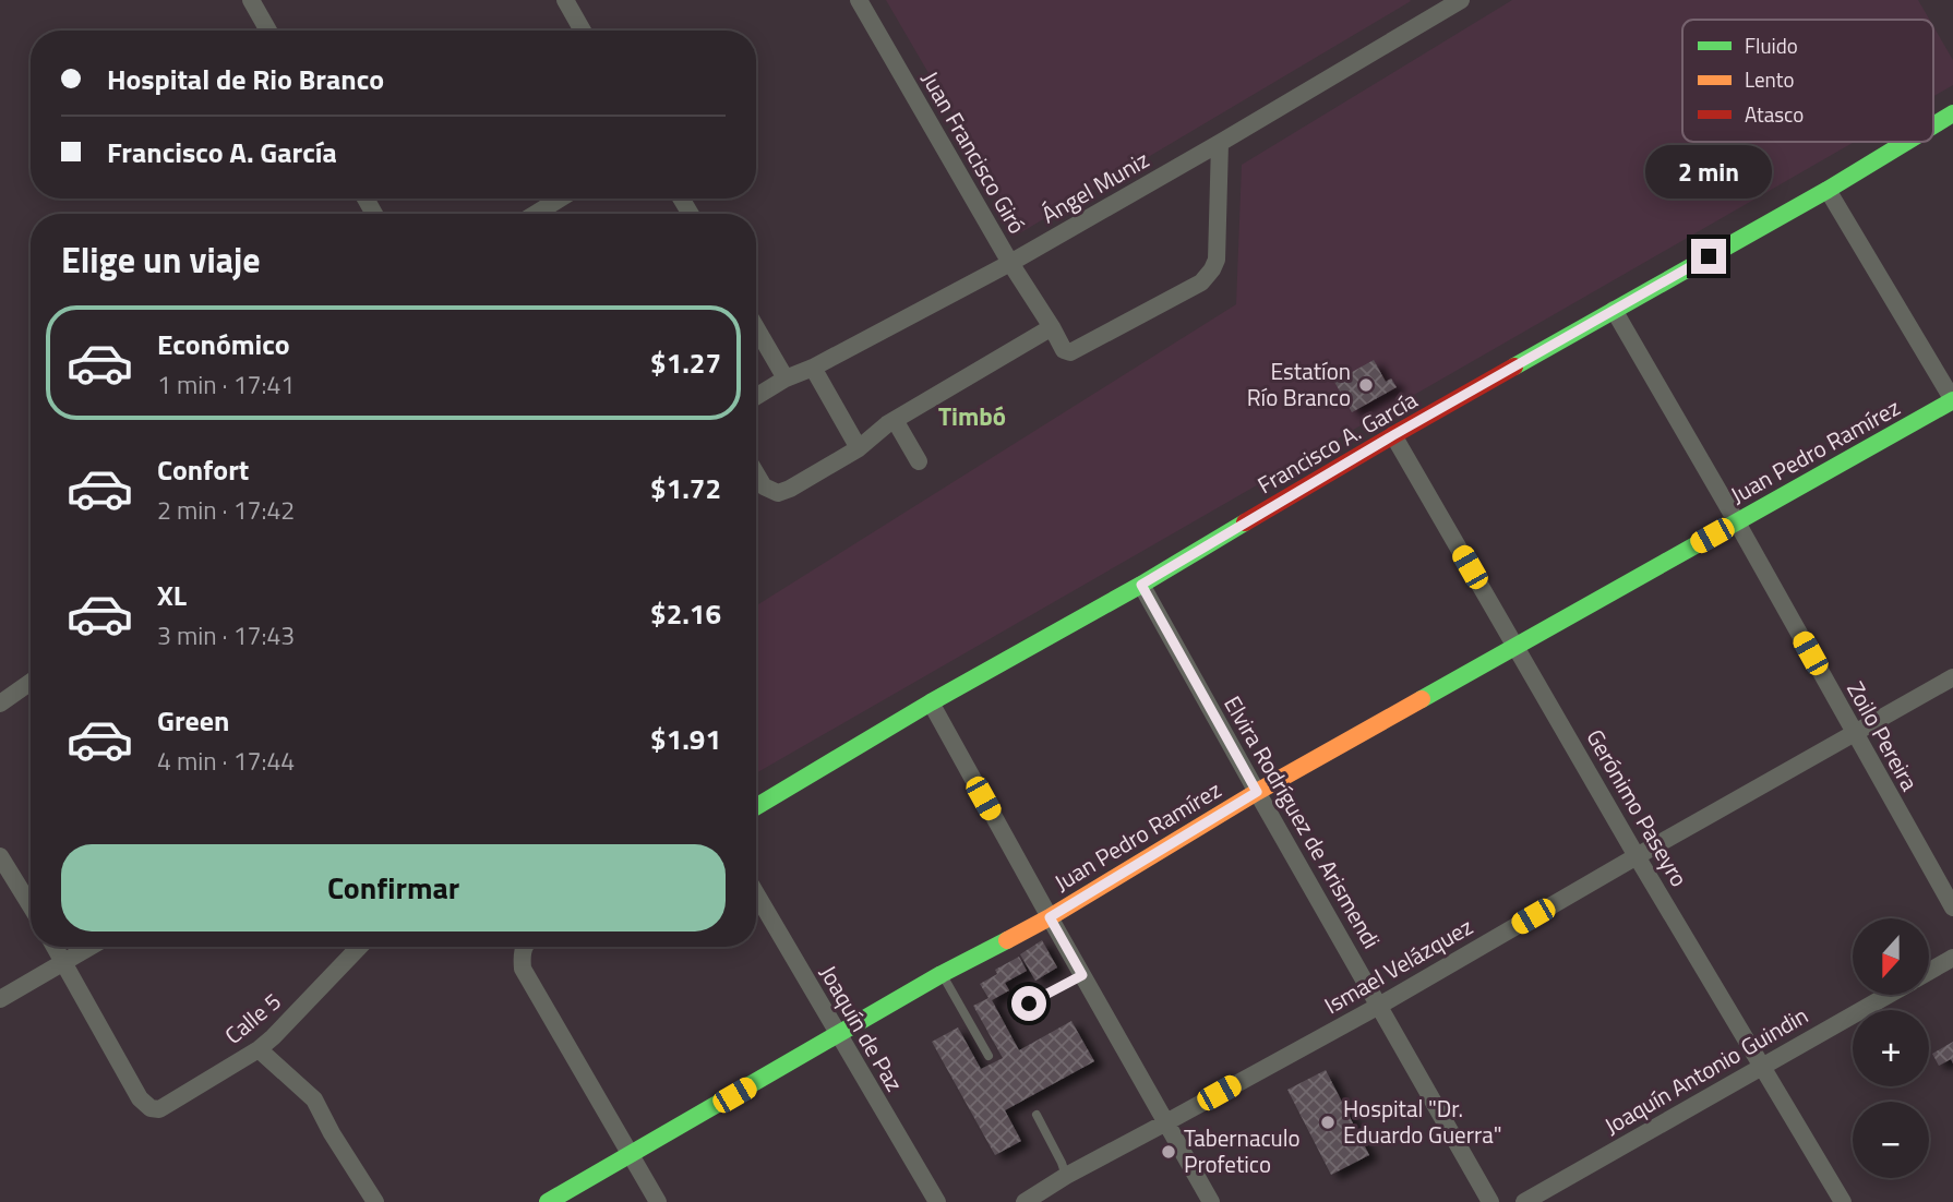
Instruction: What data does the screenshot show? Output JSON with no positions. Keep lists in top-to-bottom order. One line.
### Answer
{"streets":{"street":["Juan Francisco Giró","Ángel Muniz","Francisco A. García","Juan Pedro Ramírez","Zoilo Pereira","Gerónimo Paseyro","Elvira Rodríguez de Arismendi","Ismael Velázquez","Calle 5","Joaquín de Paz","Joaquín Antonio Guindin"]},"crossings":[["Juan Francisco Giró","Ángel Muniz"],["Francisco A. García","Zoilo Pereira"],["Francisco A. García","Gerónimo Paseyro"],["Francisco A. García","Elvira Rodríguez de Arismendi"],["Juan Pedro Ramírez","Zoilo Pereira"],["Juan Pedro Ramírez","Gerónimo Paseyro"],["Juan Pedro Ramírez","Elvira Rodríguez de Arismendi"],["Juan Pedro Ramírez","Joaquín de Paz"],["Zoilo Pereira","Ismael Velázquez"],["Gerónimo Paseyro","Ismael Velázquez"],["Gerónimo Paseyro","Joaquín Antonio Guindin"],["Elvira Rodríguez de Arismendi","Ismael Velázquez"]],"districts":["Timbó"],"places":["Estatíon Río Branco","Hospital \"Dr. Eduardo Guerra\"","Tabernaculo Profetico"],"legend":["Fluido","Lento","Atasco"],"north":"bottom","page":{"banner":["Hospital de Rio Branco","Francisco A. García"],"bubble":"2 min","heading":"Elige un viaje","list":[{"name":"Económico","note":"1 min · 17:41","value":"$1.27"},{"name":"Confort","note":"2 min · 17:42","value":"$1.72"},{"name":"XL","note":"3 min · 17:43","value":"$2.16"},{"name":"Green","note":"4 min · 17:44","value":"$1.91"}],"buttons":"Confirmar","map_buttons":["+","−"]}}
